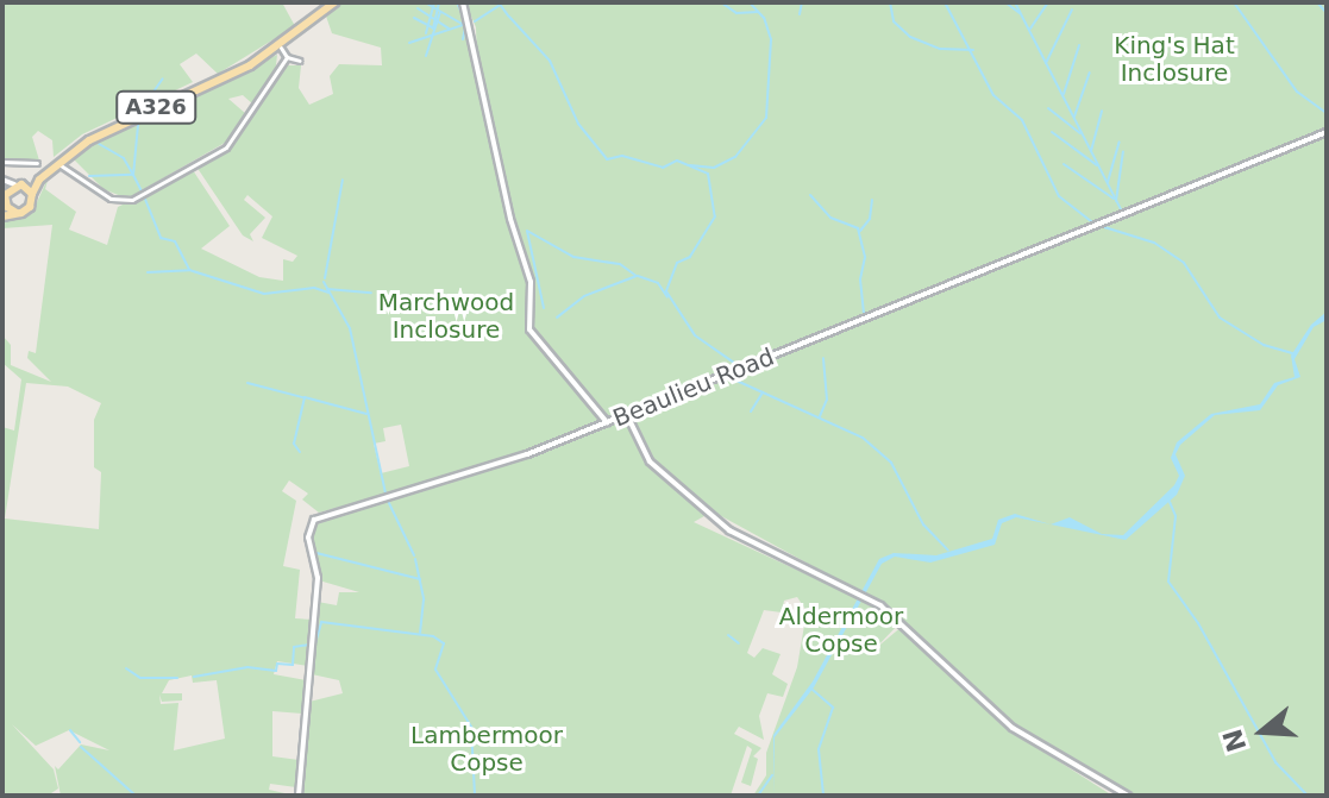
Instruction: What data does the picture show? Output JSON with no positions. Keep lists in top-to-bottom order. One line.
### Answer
{"streets":{"main road":["A326"],"street":["Beaulieu Road"]},"parks":["King's Hat Inclosure","Marchwood Inclosure","Aldermoor Copse","Lambermoor Copse"],"north":"left"}
